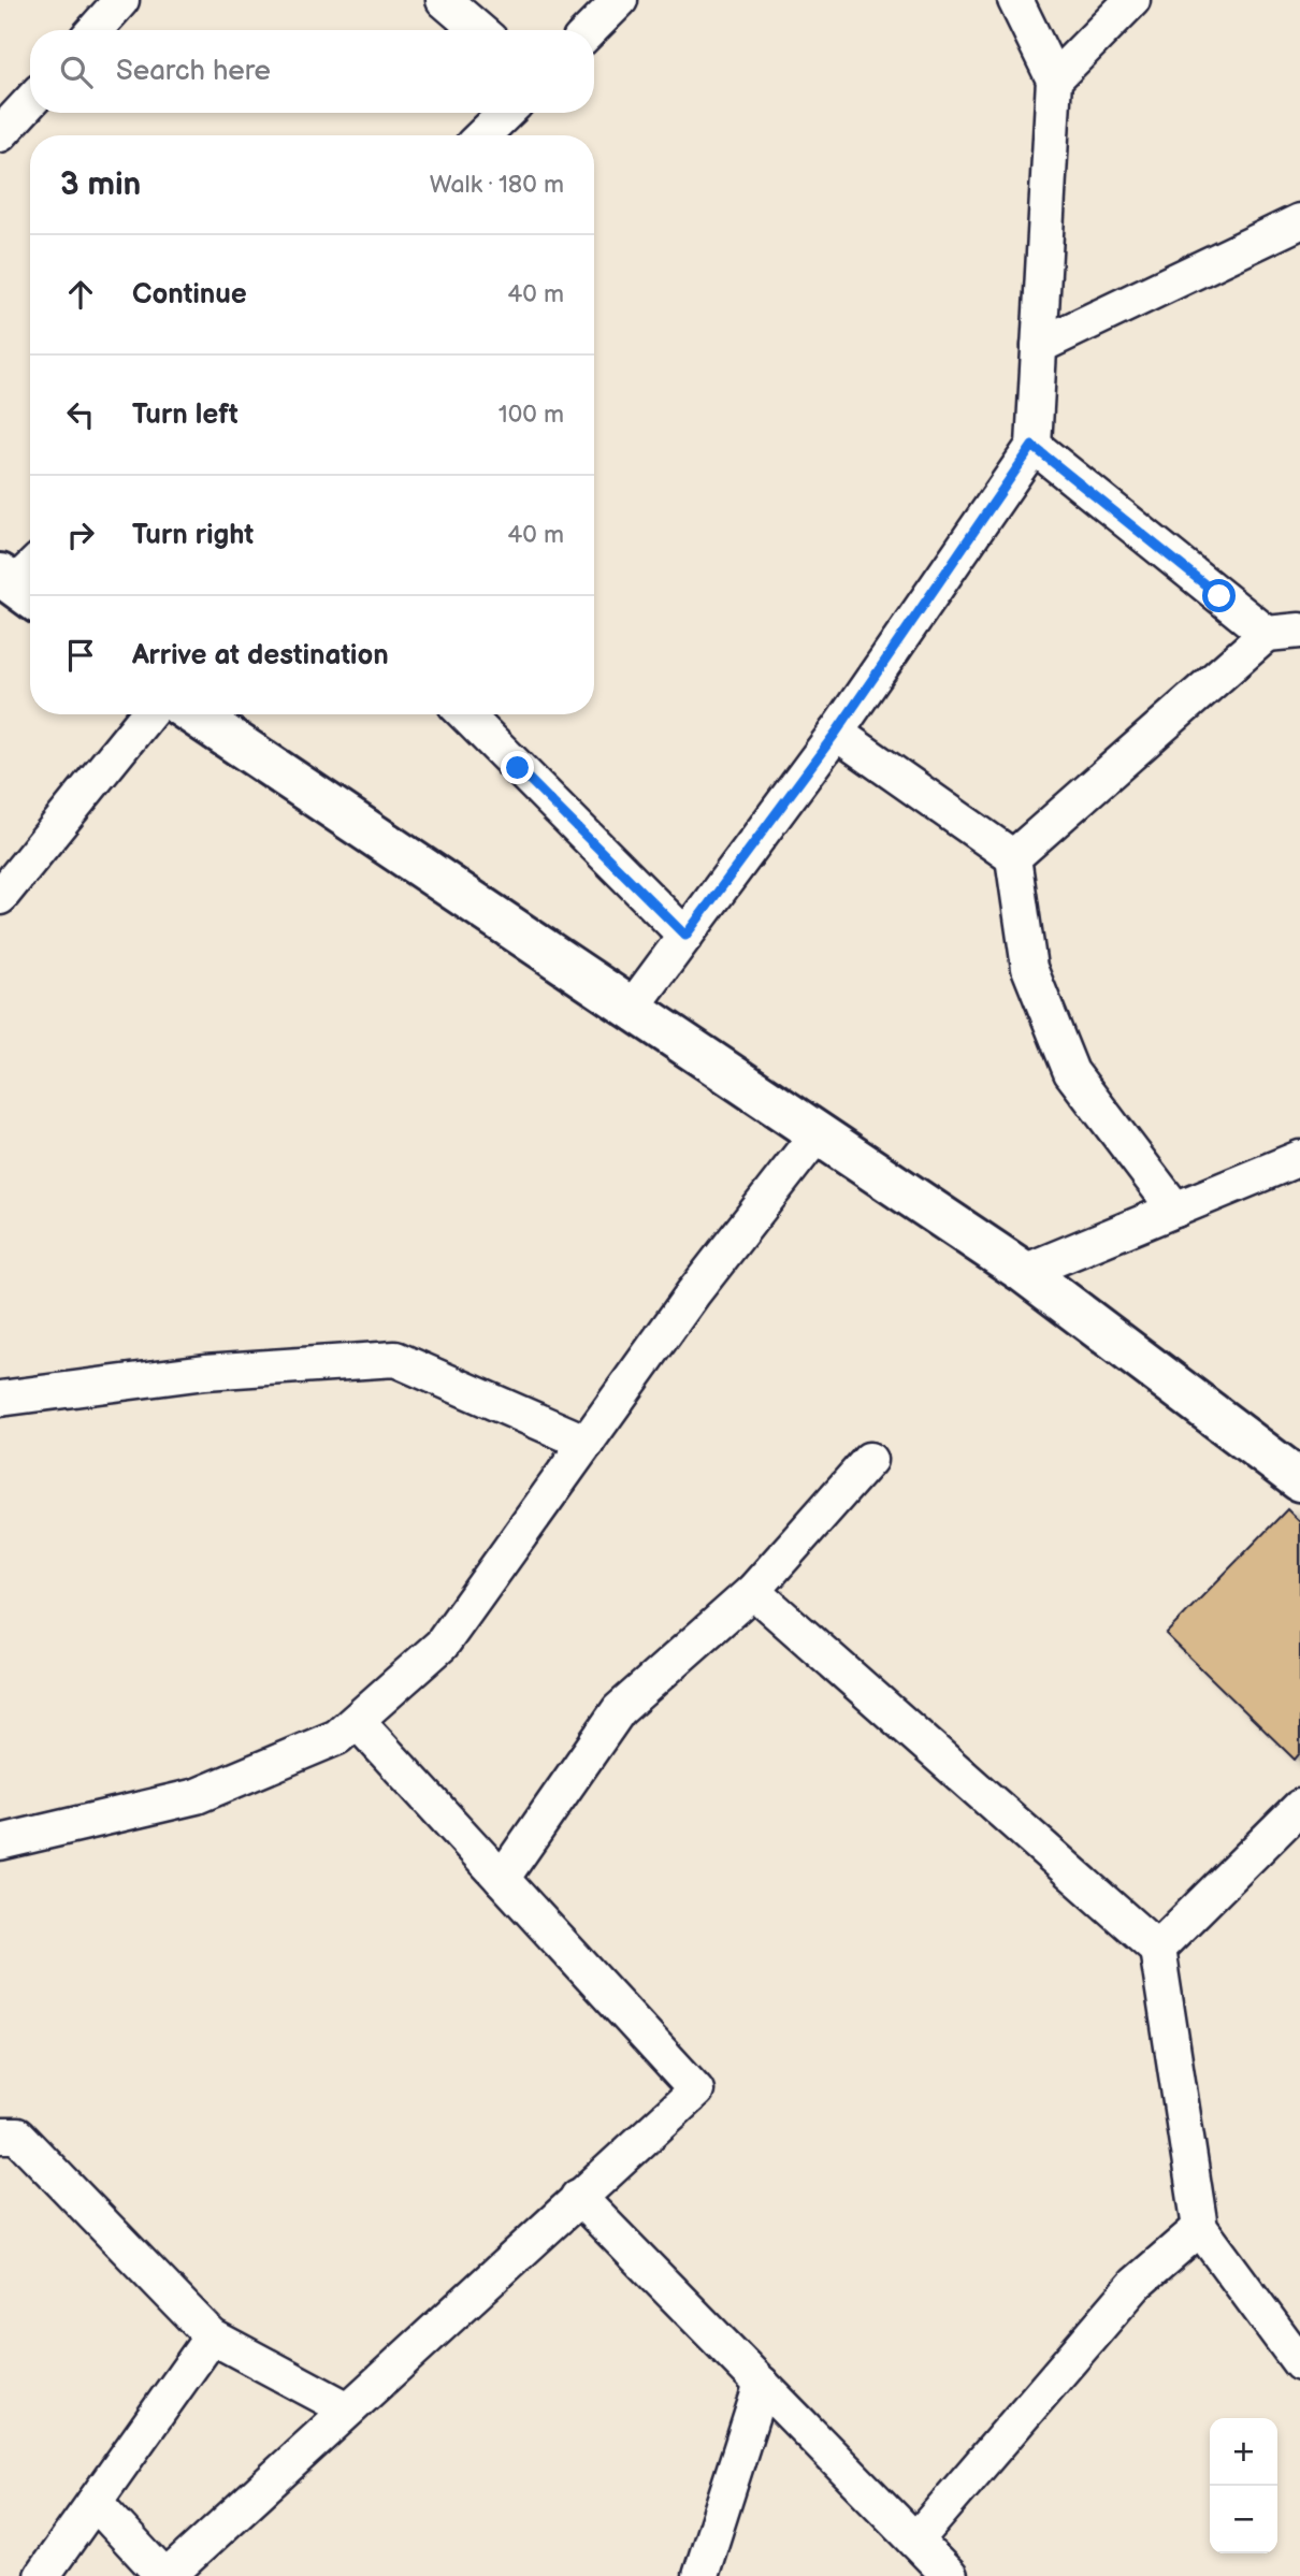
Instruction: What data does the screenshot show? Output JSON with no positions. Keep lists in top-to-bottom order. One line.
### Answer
{"page":{"search":"Search here","heading":["3 min","Walk · 180 m"],"list":[["Continue","40 m"],["Turn left","100 m"],["Turn right","40 m"],"Arrive at destination"],"map_buttons":["+","−"]}}
